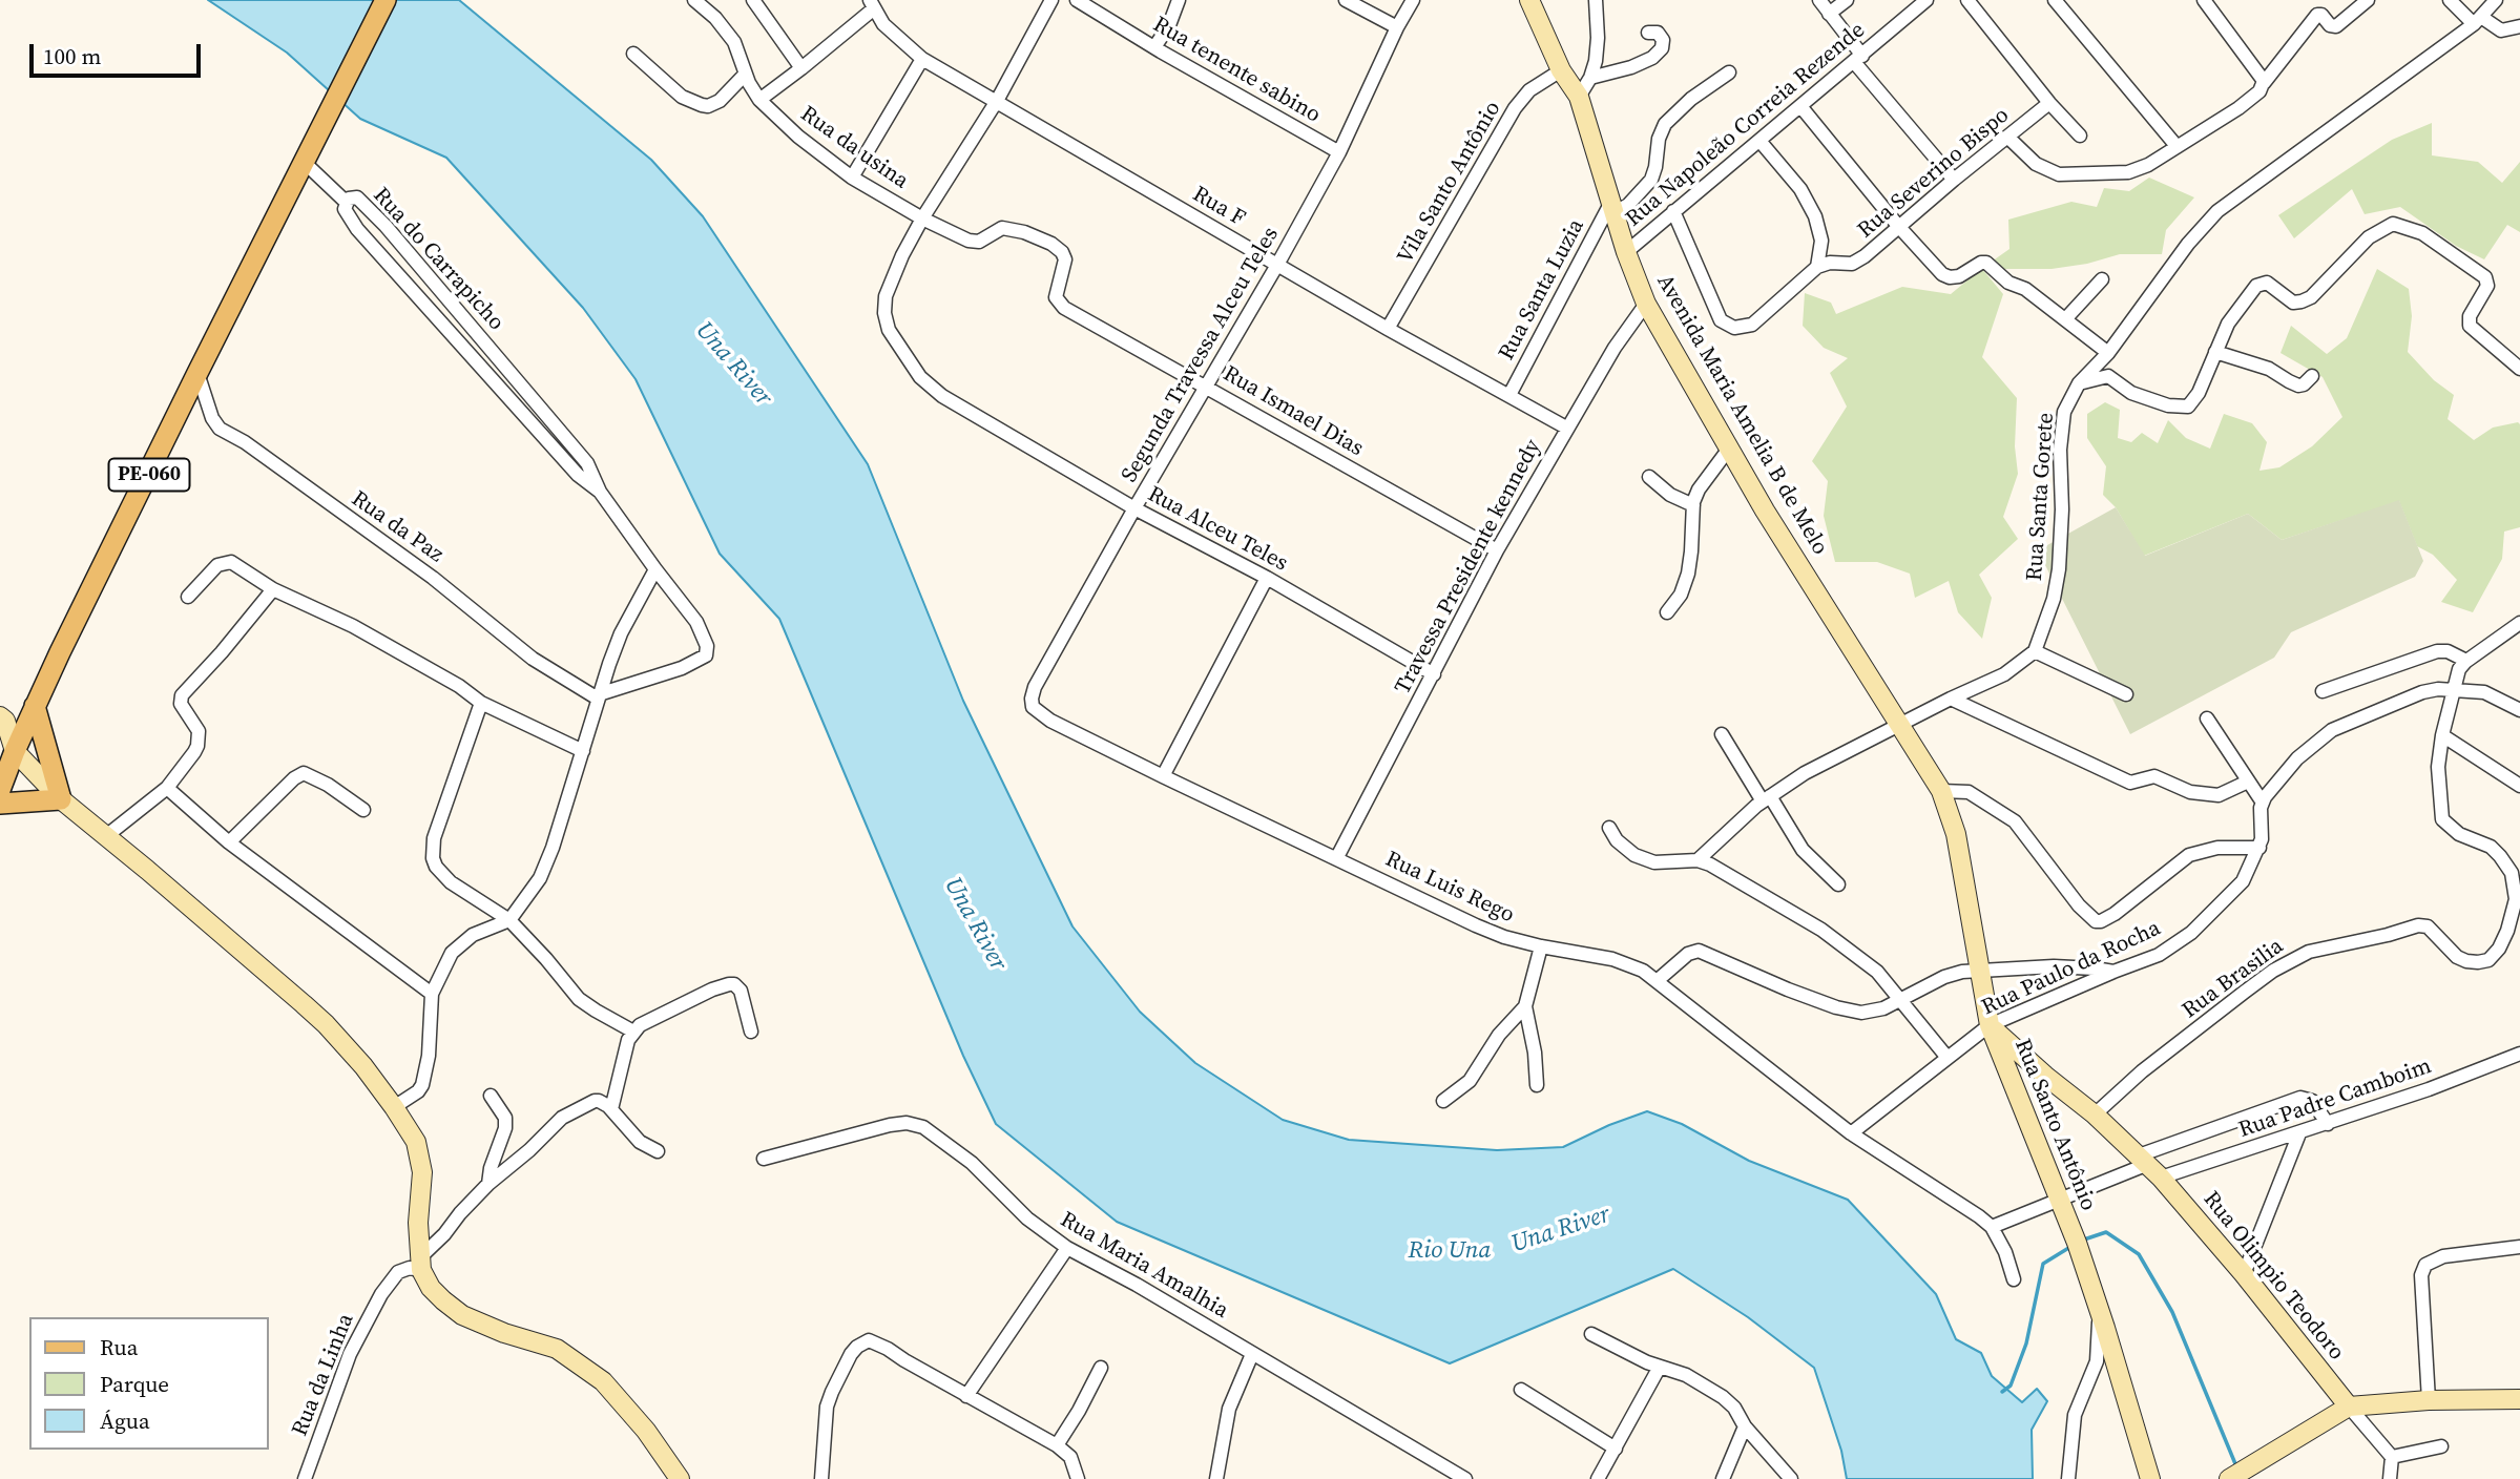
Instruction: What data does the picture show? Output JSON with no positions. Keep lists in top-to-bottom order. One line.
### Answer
{"streets":{"main road":["PE-060"],"street":["Rua tenente sabino","Rua Napoleão Correia Rezende","Rua da usina","Rua Severino Bispo","Vila Santo Antônio","Rua F","Rua do Carrapicho","Rua Santa Luzia","Segunda Travessa Alceu Teles","Rua Ismael Dias","Avenida Maria Amelia B de Melo","Rua Santa Gorete","Rua da Paz","Rua Alceu Teles","Travessa Presidente kennedy","Rua Luis Rego","Rua Paulo da Rocha","Rua Brasilia","Rua Padre Camboim","Rua Santo Antônio","Rua Maria Amalhia","Rua Olimpio Teodoro","Rua da Linha"]},"crossings":[["Rua tenente sabino","Segunda Travessa Alceu Teles"],["Rua Napoleão Correia Rezende","Rua Severino Bispo"],["Rua Napoleão Correia Rezende","Avenida Maria Amelia B de Melo"],["Rua da usina","Rua Ismael Dias"],["Rua da usina","Rua Alceu Teles"],["Vila Santo Antônio","Rua F"],["Vila Santo Antônio","Avenida Maria Amelia B de Melo"],["Rua F","Rua Santa Luzia"],["Rua F","Segunda Travessa Alceu Teles"],["Rua F","Rua Alceu Teles"],["Rua F","Travessa Presidente kennedy"],["Rua Santa Luzia","Avenida Maria Amelia B de Melo"],["Segunda Travessa Alceu Teles","Rua Ismael Dias"],["Segunda Travessa Alceu Teles","Rua Alceu Teles"],["Segunda Travessa Alceu Teles","Rua Luis Rego"],["Rua Ismael Dias","Rua Alceu Teles"],["Rua Ismael Dias","Travessa Presidente kennedy"],["Avenida Maria Amelia B de Melo","Travessa Presidente kennedy"],["Avenida Maria Amelia B de Melo","Rua Santo Antônio"],["PE-060","Rua da Paz"],["Rua Alceu Teles","Travessa Presidente kennedy"],["Travessa Presidente kennedy","Rua Luis Rego"],["Rua Luis Rego","Rua Paulo da Rocha"],["Rua Paulo da Rocha","Rua Santo Antônio"],["Rua Paulo da Rocha","Rua Olimpio Teodoro"],["Rua Brasilia","Rua Olimpio Teodoro"],["Rua Padre Camboim","Rua Olimpio Teodoro"],["Rua Santo Antônio","Rua Olimpio Teodoro"]],"water":["Una River","Rio Una"],"legend":["Rua","Parque","Água"],"scale_bar":"100 m"}
